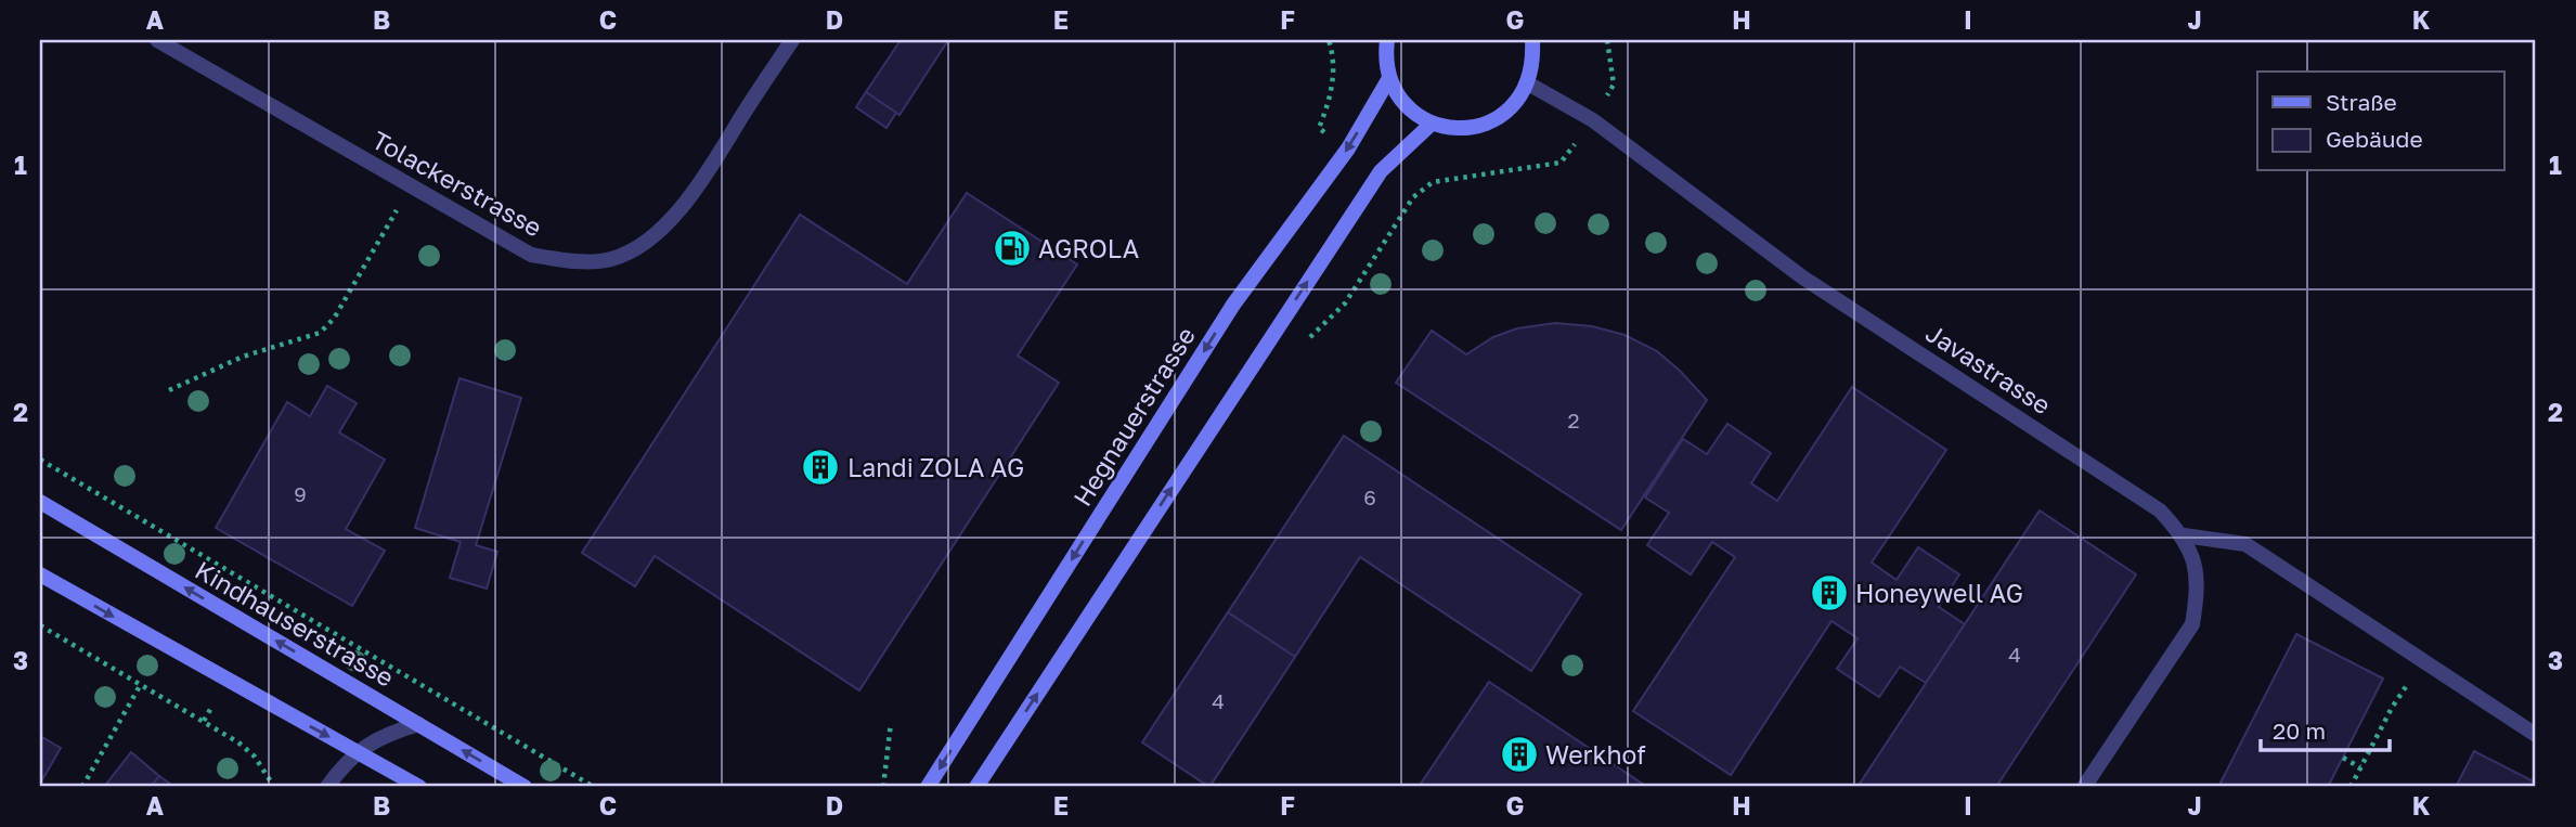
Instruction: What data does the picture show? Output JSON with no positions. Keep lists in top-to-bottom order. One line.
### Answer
{"streets":{"main road":["Hegnauerstrasse","Kindhauserstrasse"],"street":["Tolackerstrasse","Javastrasse"]},"places":{"fuel station":["AGROLA"],"building":["Landi ZOLA AG","Honeywell AG","Werkhof"]},"house_numbers":["2","9","6","4","4"],"legend":["Straße","Gebäude"],"scale_bar":"20 m","grid":{"columns":["A","B","C","D","E","F","G","H","I","J","K"],"rows":["1","2","3"]}}
